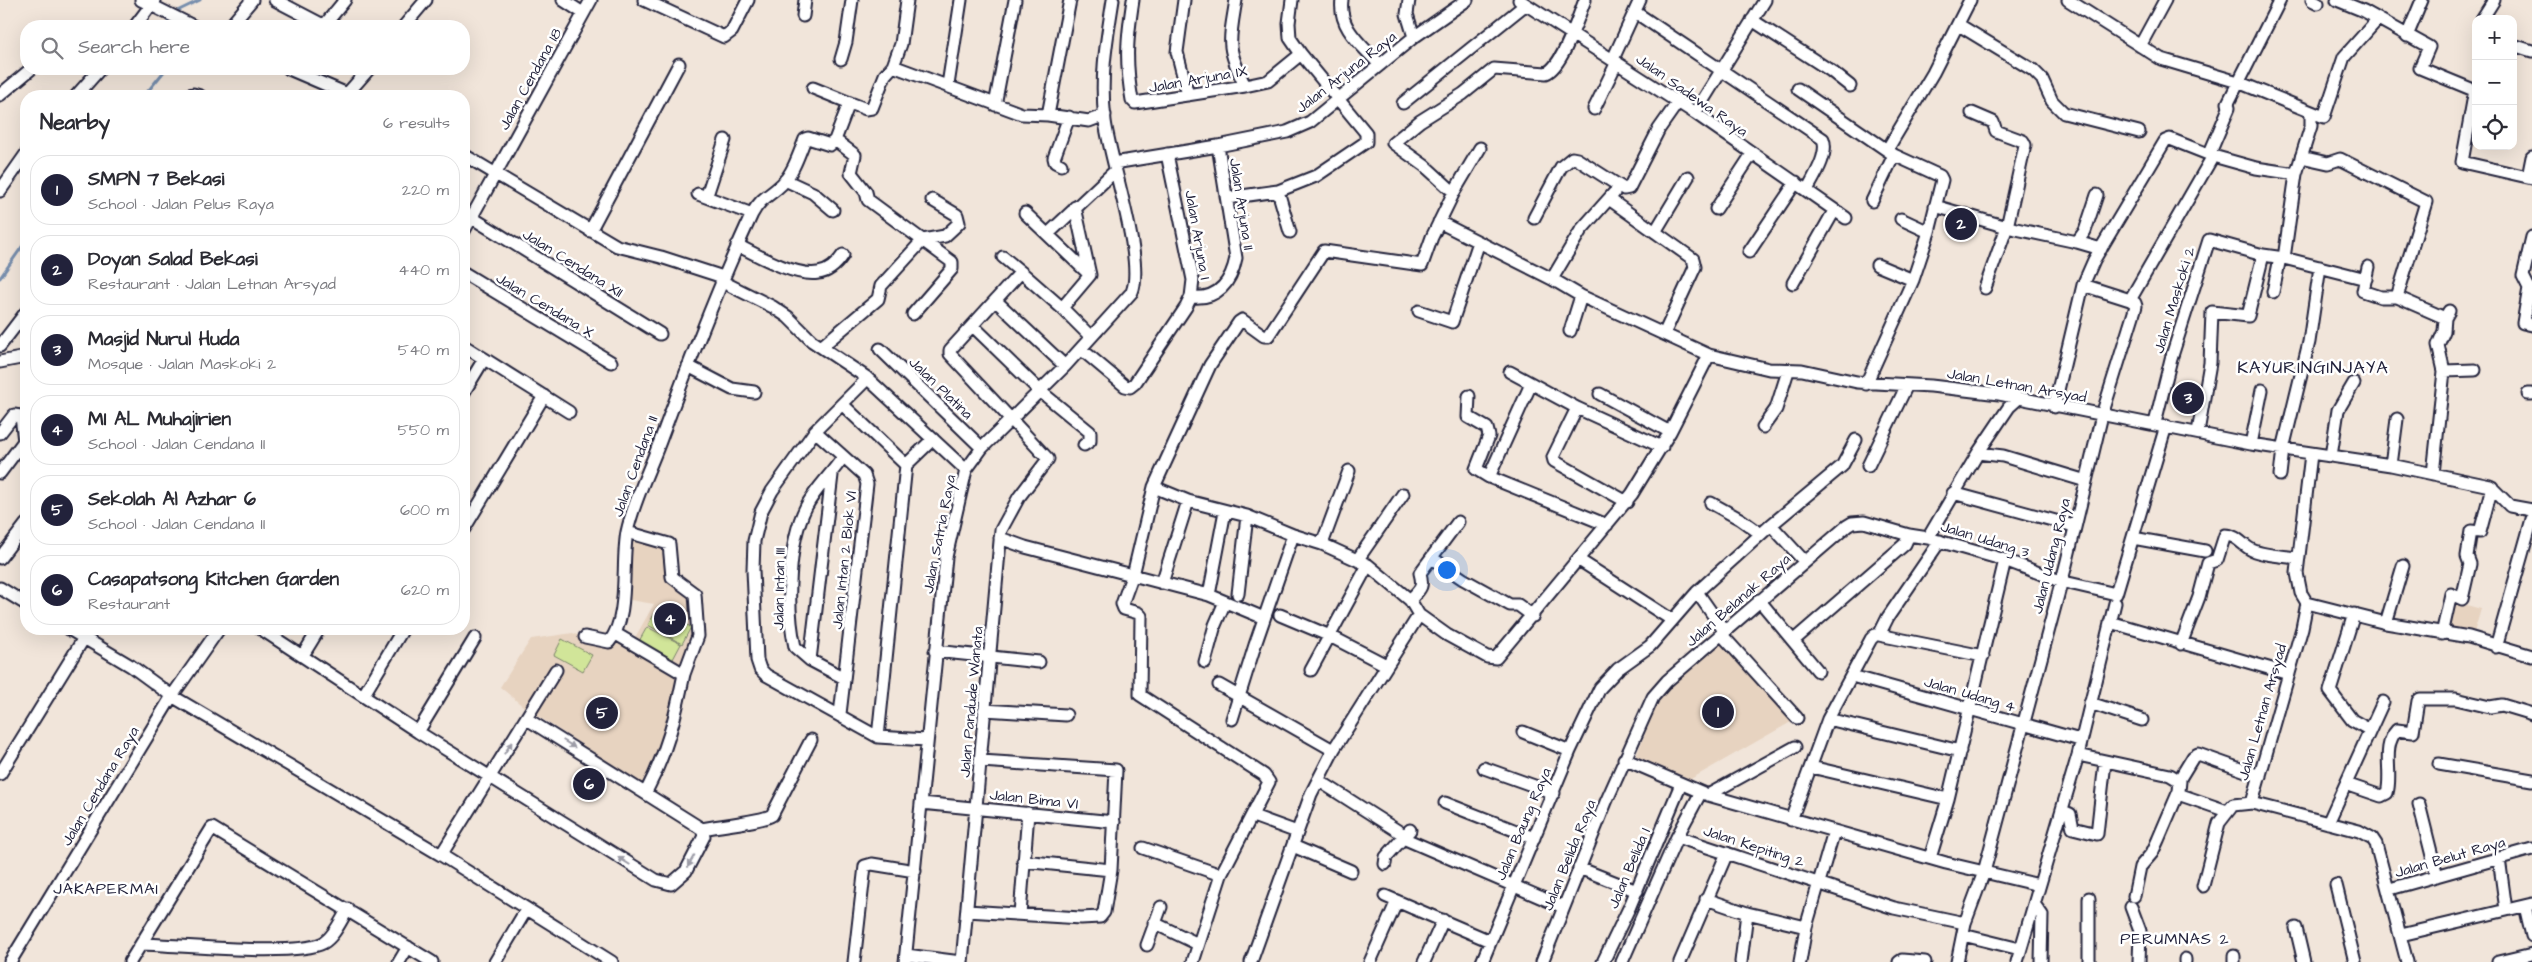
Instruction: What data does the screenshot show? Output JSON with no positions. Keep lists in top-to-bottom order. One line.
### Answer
{"streets":{"street":["Jalan Arjuna Raya","Jalan Cendana 18","Jalan Arjuna IX","Jalan Sadewa Raya","Jalan Arjuna II","Jalan Arjuna I","Jalan Cendana XII","Jalan Maskoki 2","Jalan Cendana X","Jalan Letnan Arsyad","Jalan Platina","Jalan Cendana II","Jalan Satria Raya","Jalan Udang 3","Jalan Udang Raya","Jalan Intan 2 Blok VI","Jalan Intan III","Jalan Belanak Raya","Jalan Udang 4","Jalan Pandude Wanata","Jalan Cendana Raya","Jalan Bima VI","Jalan Baung Raya","Jalan Kepiting 2","Jalan Belida Raya","Jalan Belut Raya","Jalan Belida I"]},"crossings":[["Jalan Arjuna Raya","Jalan Arjuna II"],["Jalan Arjuna Raya","Jalan Arjuna I"],["Jalan Arjuna Raya","Jalan Satria Raya"],["Jalan Arjuna II","Jalan Arjuna I"],["Jalan Arjuna I","Jalan Satria Raya"],["Jalan Maskoki 2","Jalan Letnan Arsyad"],["Jalan Letnan Arsyad","Jalan Udang Raya"],["Jalan Letnan Arsyad","Jalan Belut Raya"],["Jalan Platina","Jalan Satria Raya"],["Jalan Satria Raya","Jalan Pandude Wanata"],["Jalan Satria Raya","Jalan Bima VI"],["Jalan Udang 3","Jalan Udang Raya"],["Jalan Udang 3","Jalan Belanak Raya"],["Jalan Udang Raya","Jalan Udang 4"],["Jalan Udang Raya","Jalan Kepiting 2"],["Jalan Intan 2 Blok VI","Jalan Intan III"],["Jalan Belanak Raya","Jalan Belida Raya"],["Jalan Pandude Wanata","Jalan Bima VI"]],"districts":["KAYURINGINJAYA","JAKAPERMAI","PERUMNAS 2"],"page":{"map_buttons":["+","−"],"search":"Search here","heading":["Nearby","6 results"],"list":[{"mark":"1","name":"SMPN 7 Bekasi","note":"School · Jalan Pelus Raya","value":"220 m"},{"mark":"2","name":"Doyan Salad Bekasi","note":"Restaurant · Jalan Letnan Arsyad","value":"440 m"},{"mark":"3","name":"Masjid Nurul Huda","note":"Mosque · Jalan Maskoki 2","value":"540 m"},{"mark":"4","name":"MI AL Muhajirien","note":"School · Jalan Cendana II","value":"550 m"},{"mark":"5","name":"Sekolah Al Azhar 6","note":"School · Jalan Cendana II","value":"600 m"},{"mark":"6","name":"Casapatsong Kitchen Garden","note":"Restaurant","value":"620 m"}],"pins":["2","3","4","1","5","6"]}}
